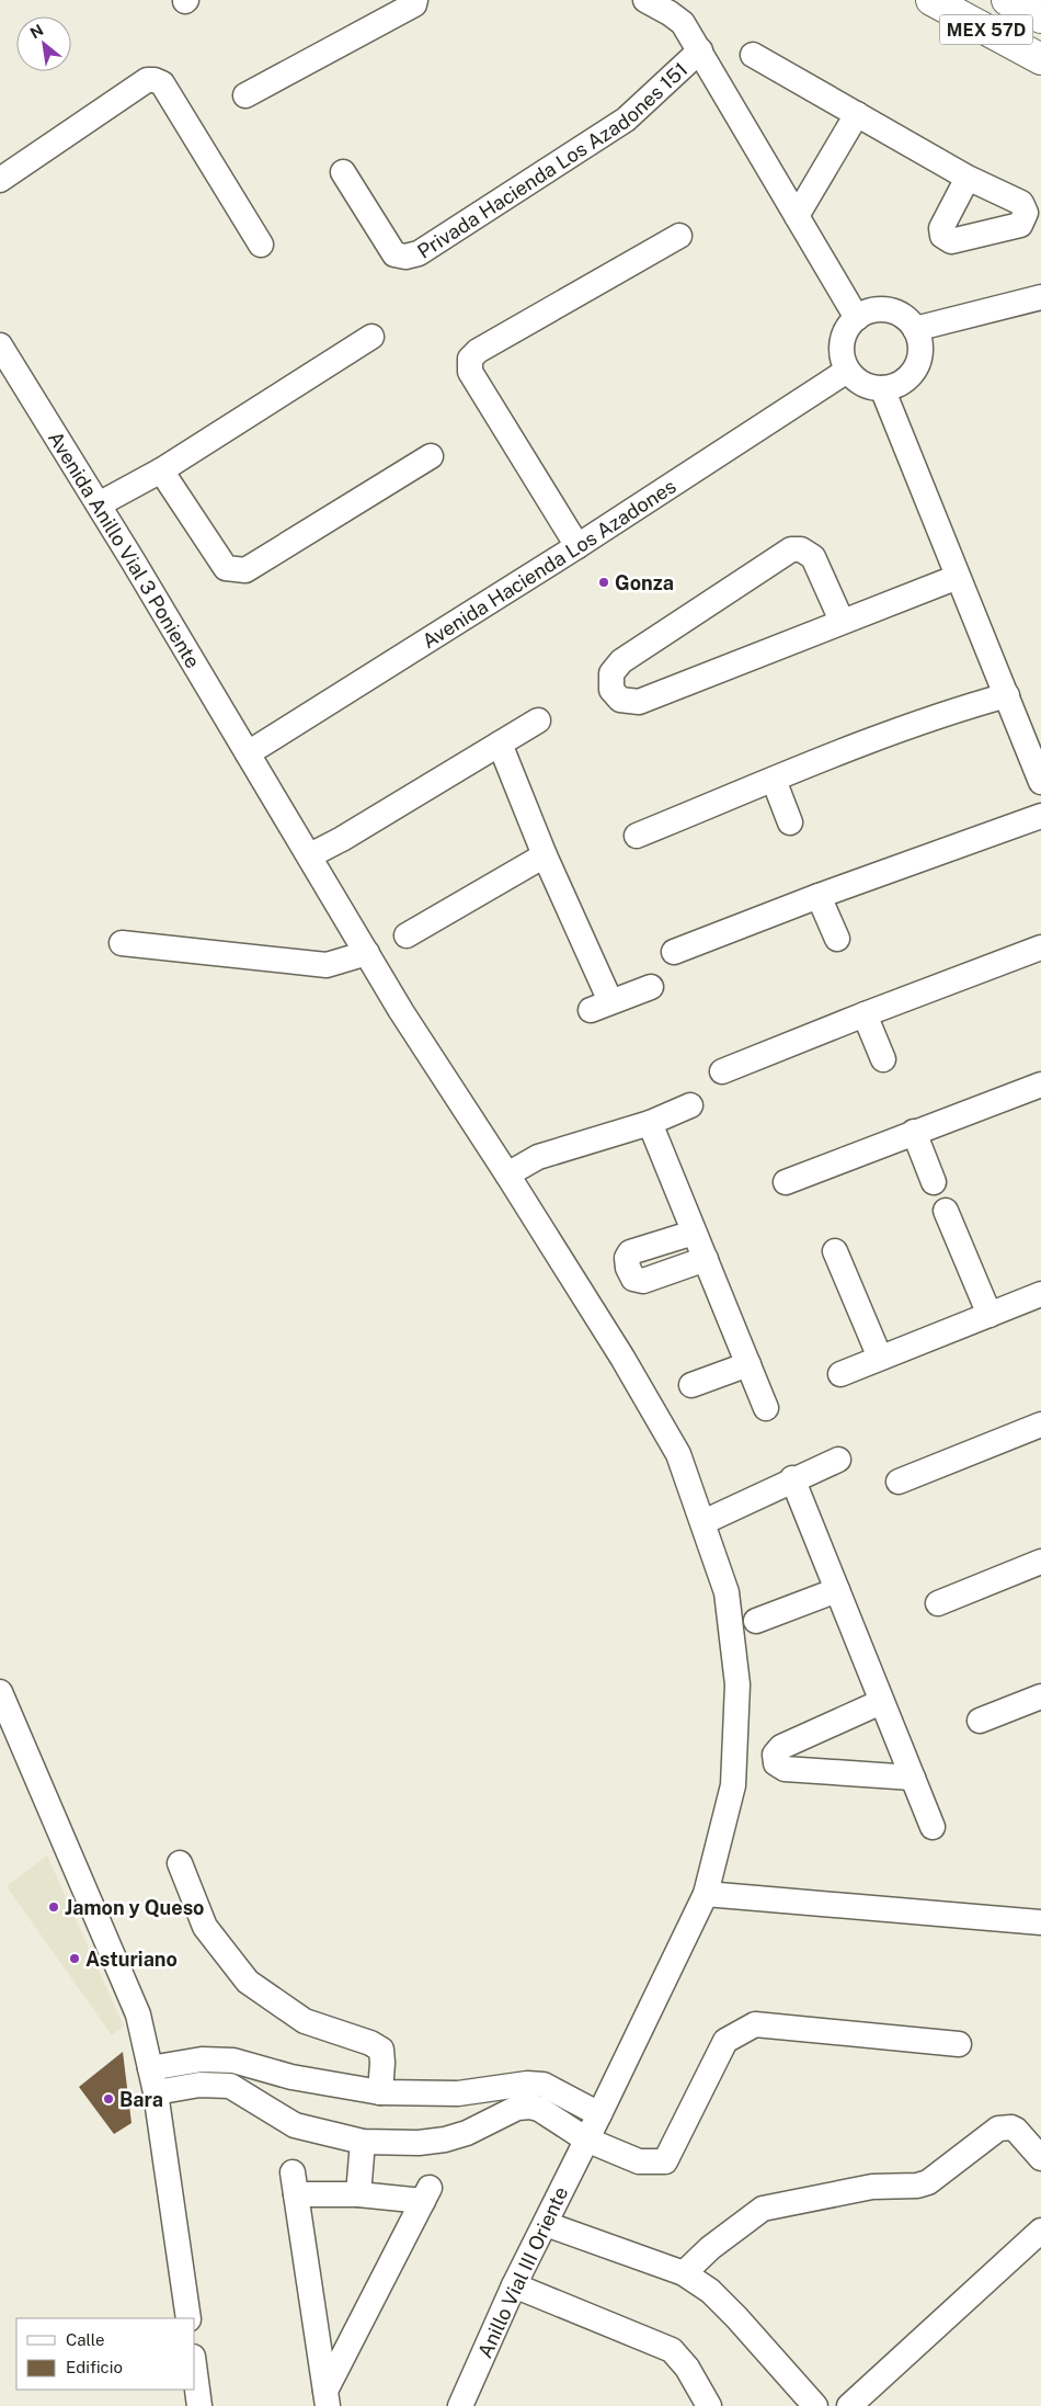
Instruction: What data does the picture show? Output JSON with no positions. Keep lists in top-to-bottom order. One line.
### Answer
{"streets":{"highway":["MEX 57D"],"street":["Privada Hacienda Los Azadones 151","Avenida Anillo Vial 3 Poniente","Avenida Hacienda Los Azadones","Anillo Vial III Oriente"]},"crossings":[["Avenida Anillo Vial 3 Poniente","Avenida Hacienda Los Azadones"],["Avenida Anillo Vial 3 Poniente","Anillo Vial III Oriente"]],"places":["Gonza","Jamon y Queso","Asturiano","Bara"],"legend":["Calle","Edificio"],"north":"top left"}
